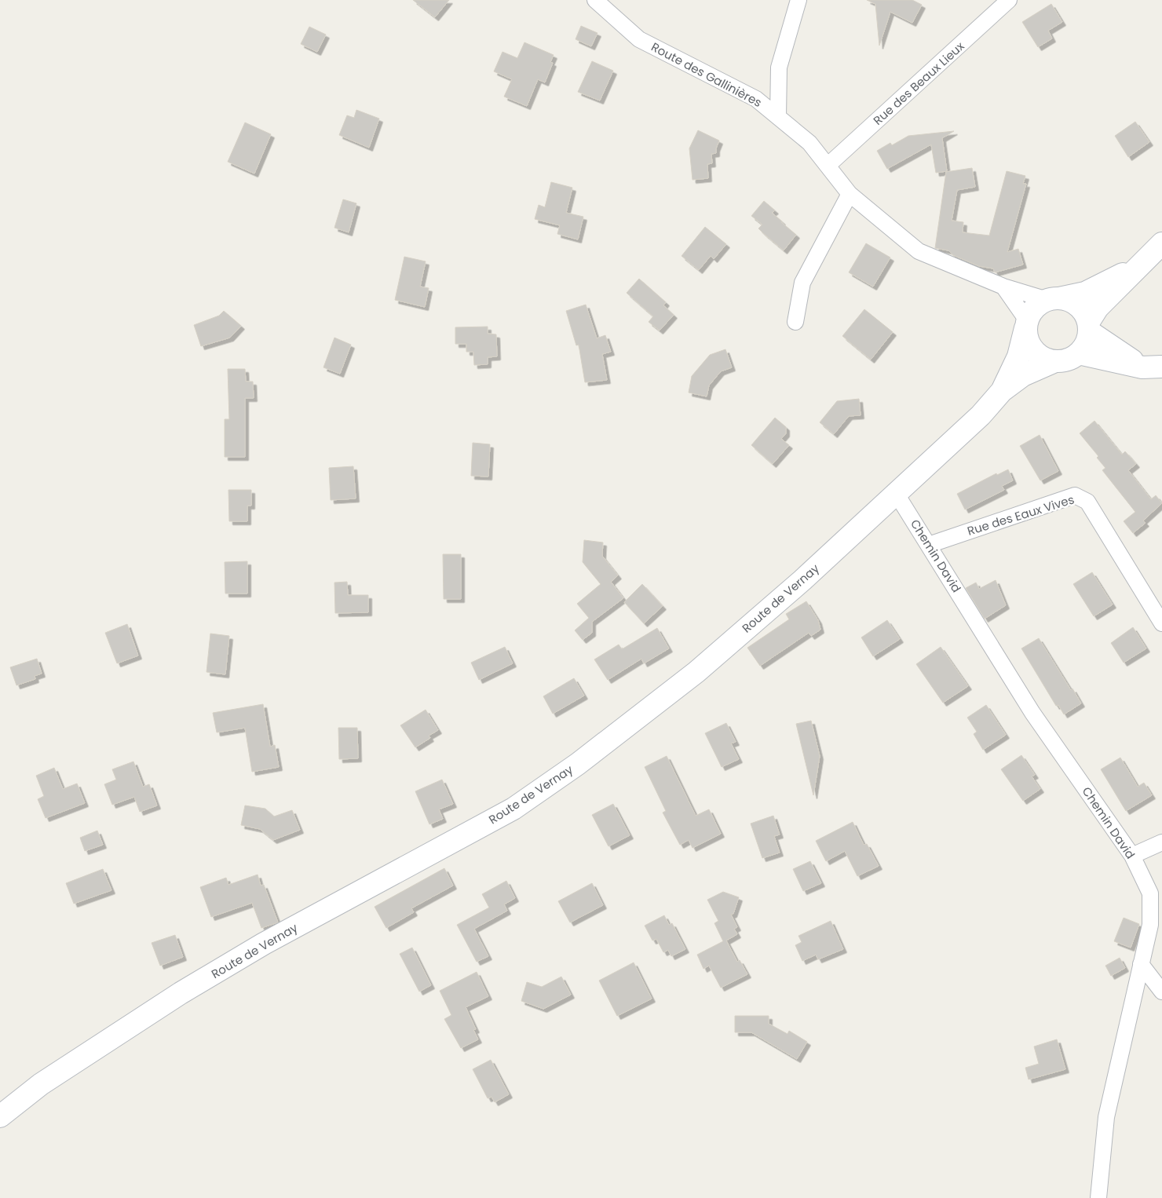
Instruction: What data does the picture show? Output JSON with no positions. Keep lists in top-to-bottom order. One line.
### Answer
{"streets":{"street":["Route des Gallinières","Rue des Beaux Lieux","Rue des Eaux Vives","Chemin David","Route de Vernay"]},"crossings":[["Route des Gallinières","Rue des Beaux Lieux"],["Route des Gallinières","Route de Vernay"],["Rue des Eaux Vives","Chemin David"],["Chemin David","Route de Vernay"]]}
